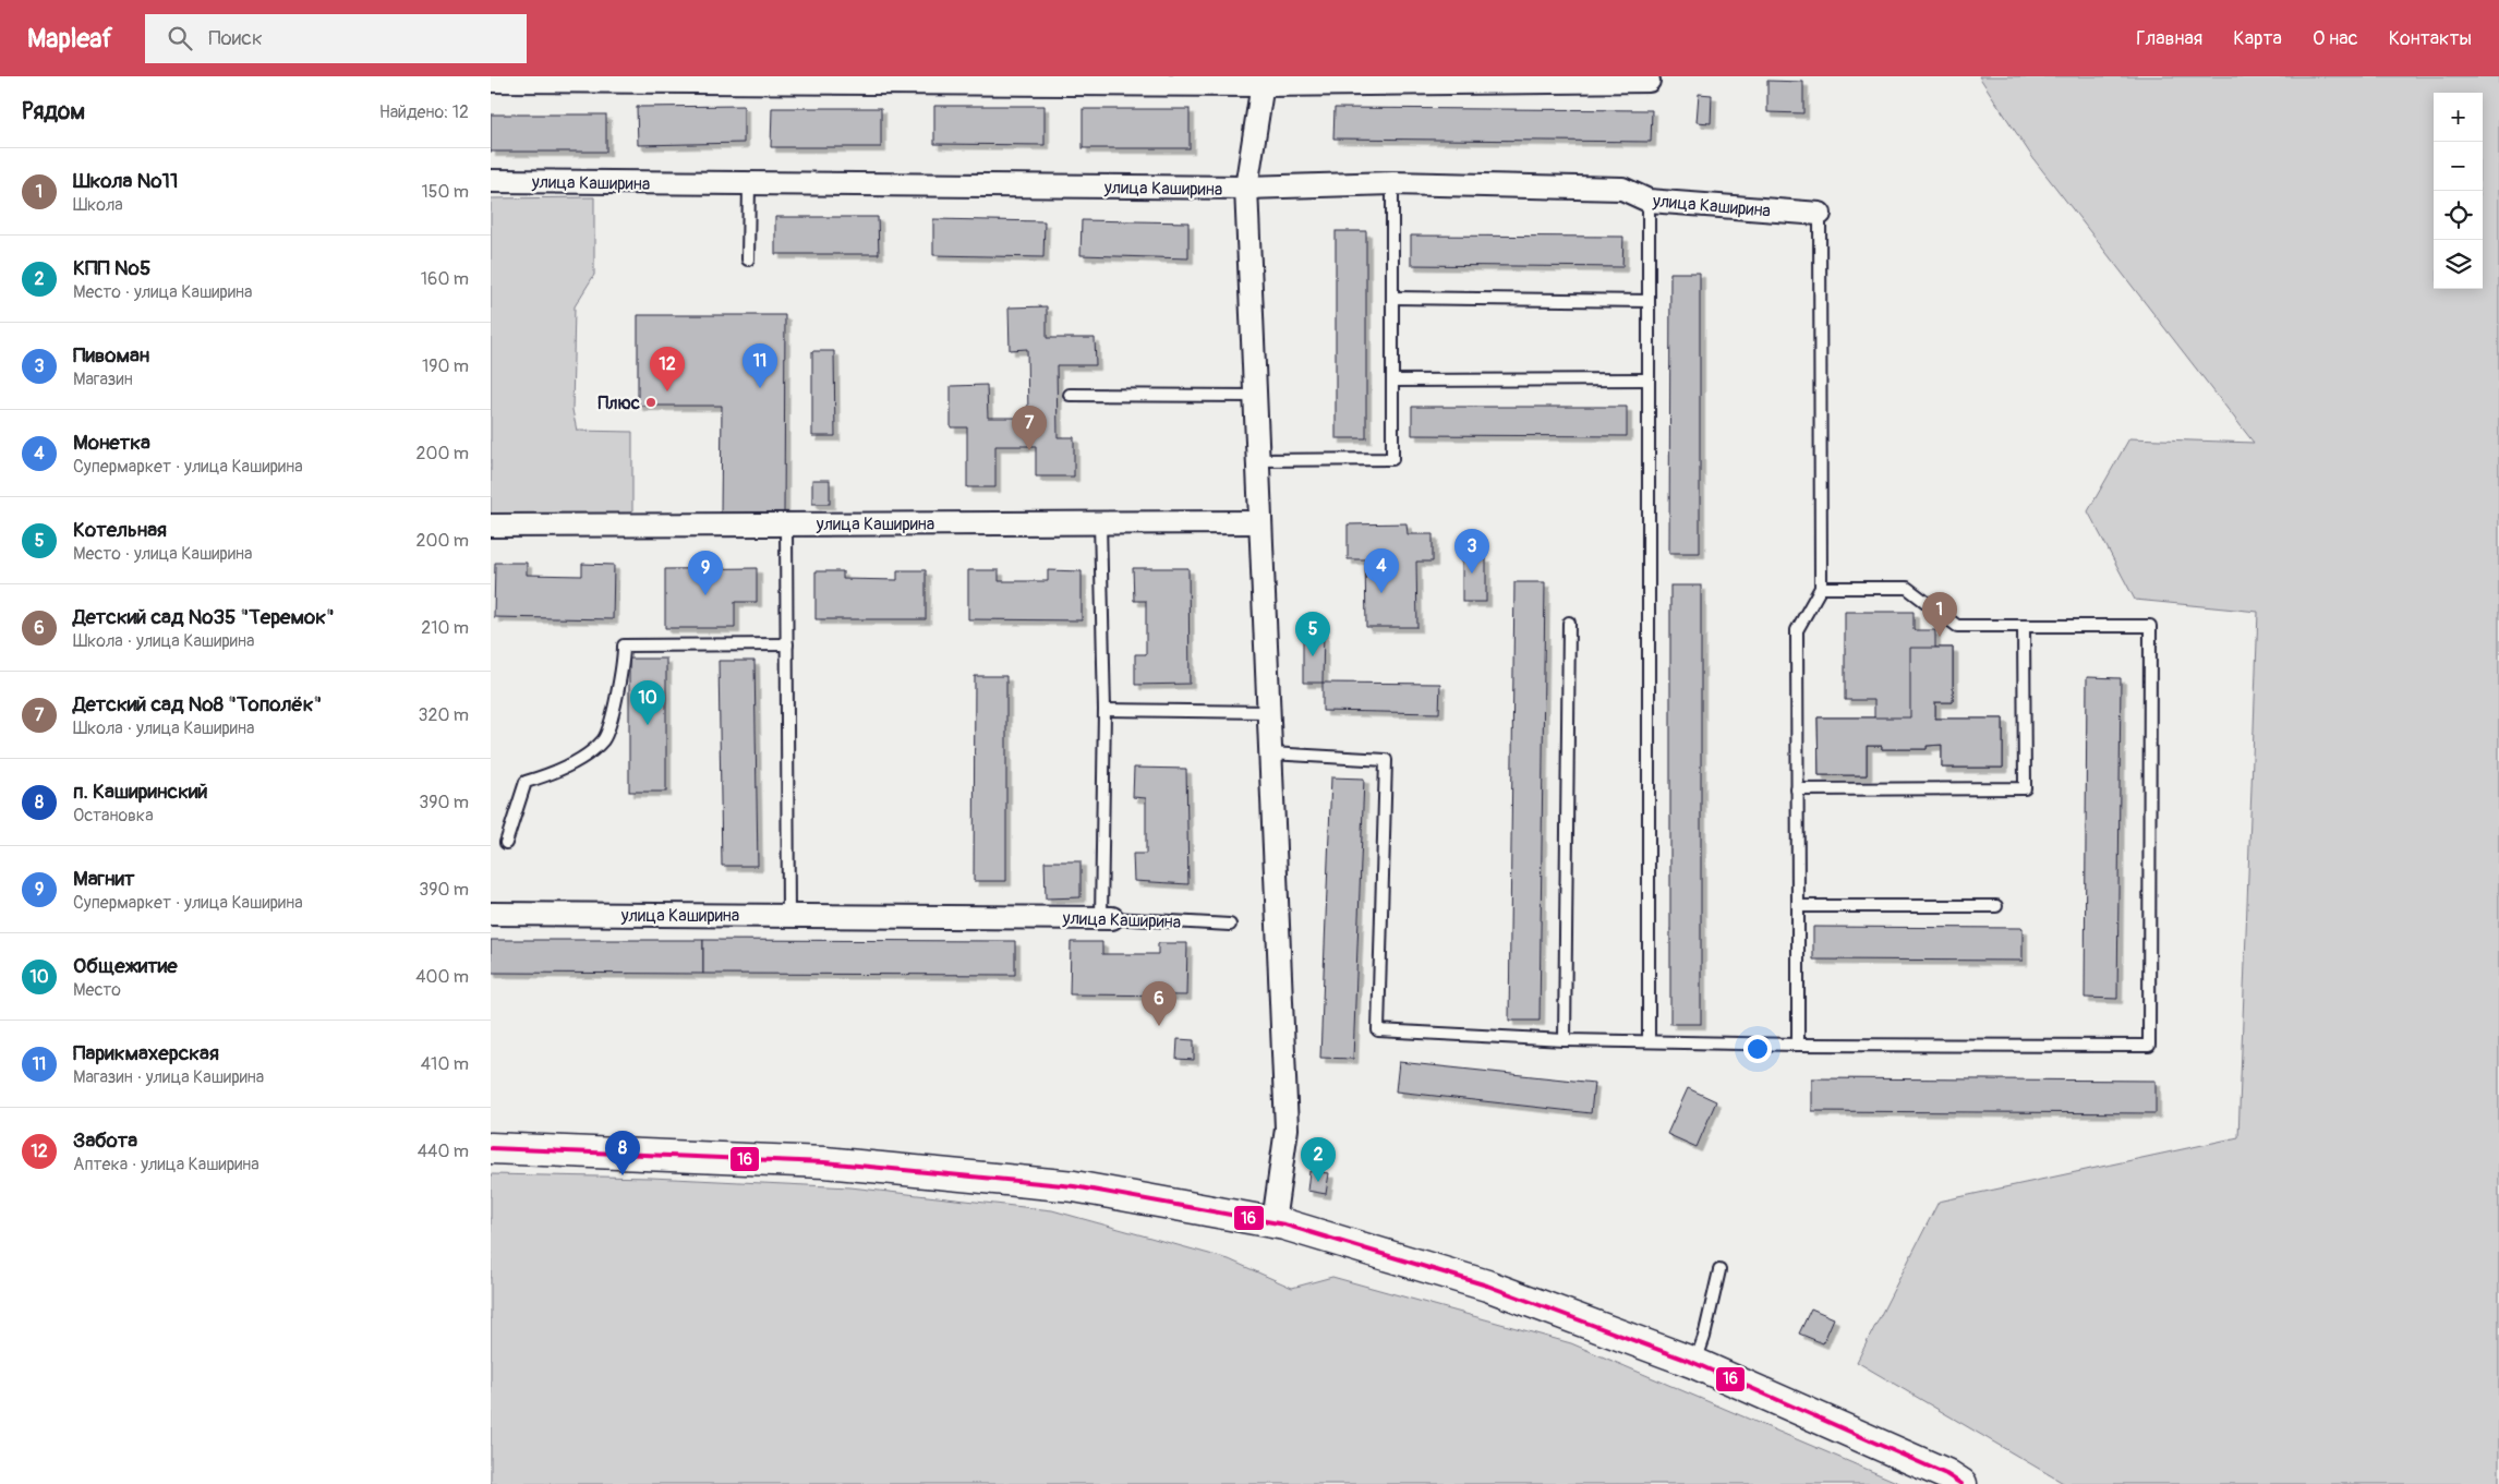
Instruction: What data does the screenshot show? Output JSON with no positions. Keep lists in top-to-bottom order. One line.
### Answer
{"streets":{"street":["улица Каширина"]},"places":["Плюс"],"lines":["transit line 16"],"page":{"header":"Mapleaf","search":"Поиск","nav":["Главная","Карта","О нас","Контакты"],"heading":["Рядом","Найдено: 12"],"map_buttons":["+","−"],"list":[{"mark":"1","name":"Школа №11","note":"Школа","value":"150 m"},{"mark":"2","name":"КПП №5","note":"Место · улица Каширина","value":"160 m"},{"mark":"3","name":"Пивоман","note":"Магазин","value":"190 m"},{"mark":"4","name":"Монетка","note":"Супермаркет · улица Каширина","value":"200 m"},{"mark":"5","name":"Котельная","note":"Место · улица Каширина","value":"200 m"},{"mark":"6","name":"Детский сад №35 \"Теремок\"","note":"Школа · улица Каширина","value":"210 m"},{"mark":"7","name":"Детский сад №8 \"Тополёк\"","note":"Школа · улица Каширина","value":"320 m"},{"mark":"8","name":"п. Каширинский","note":"Остановка","value":"390 m"},{"mark":"9","name":"Магнит","note":"Супермаркет · улица Каширина","value":"390 m"},{"mark":"10","name":"Общежитие","note":"Место","value":"400 m"},{"mark":"11","name":"Парикмахерская","note":"Магазин · улица Каширина","value":"410 m"},{"mark":"12","name":"Забота","note":"Аптека · улица Каширина","value":"440 m"}],"pins":["11","12","7","3","4","9","1","5","10","6","8","2"]}}
